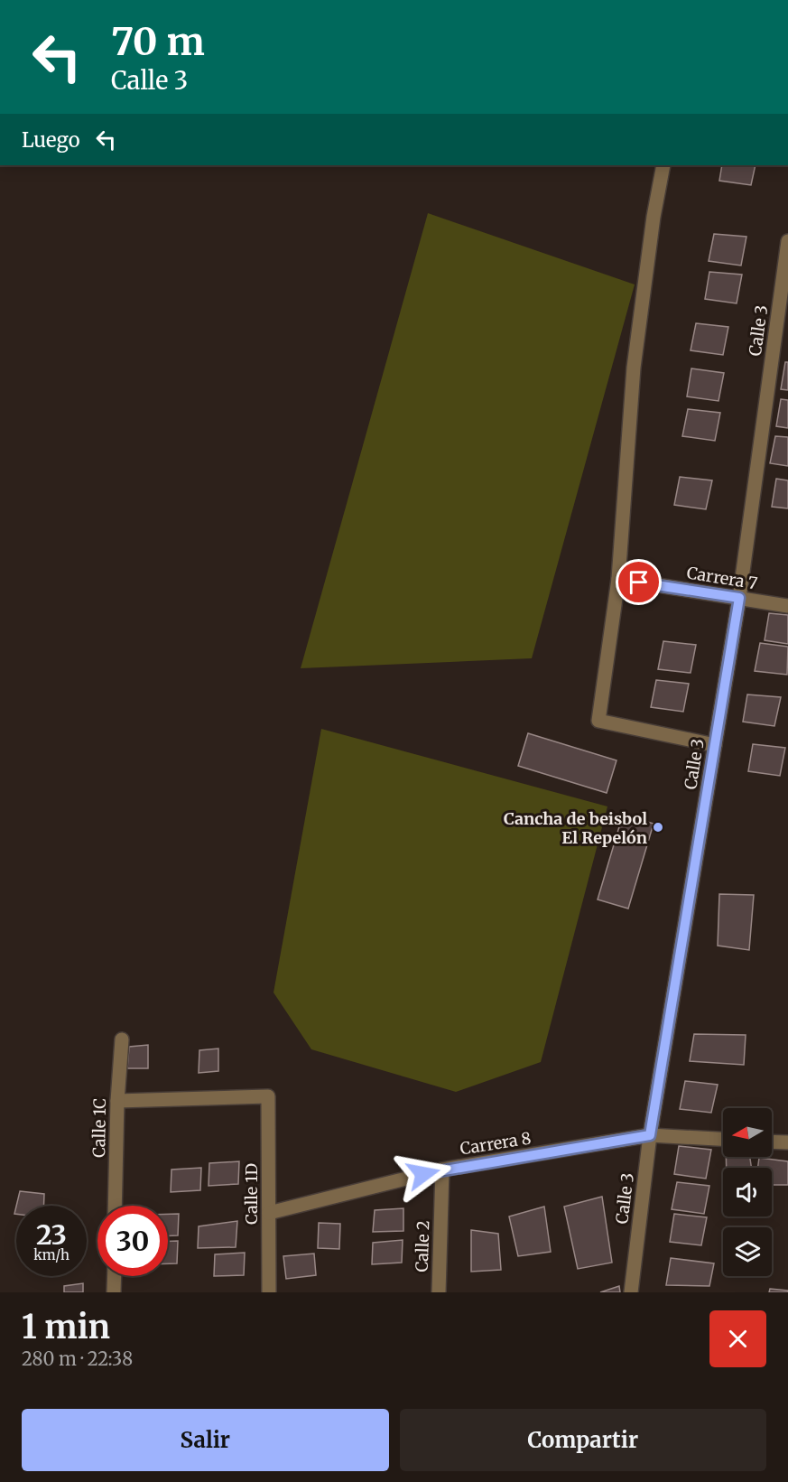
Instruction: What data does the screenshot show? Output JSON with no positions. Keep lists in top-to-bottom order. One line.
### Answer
{"streets":{"street":["Calle 3","Carrera 7","Calle 1C","Carrera 8","Calle 1D","Calle 2"]},"crossings":[["Calle 3","Carrera 7"],["Calle 3","Carrera 8"],["Calle 1C","Calle 1D"],["Carrera 8","Calle 1D"],["Carrera 8","Calle 2"]],"places":["Cancha de beisbol El Repelón"],"north":"left","page":{"turn":["70 m","Calle 3"],"then":"Luego","speed":"23 km/h","limit":"30","heading":["1 min","280 m · 22:38"],"buttons":["Salir","Compartir"]}}
